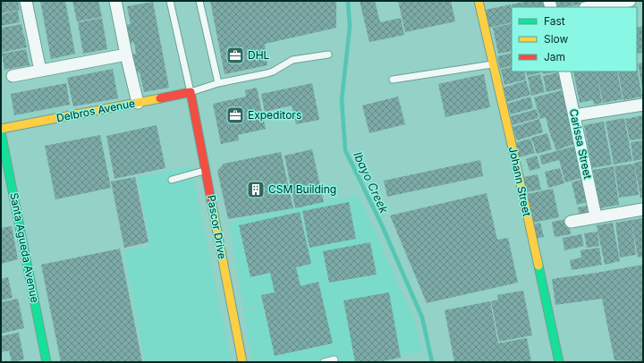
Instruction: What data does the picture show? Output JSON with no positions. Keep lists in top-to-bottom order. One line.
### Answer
{"streets":{"street":["Delbros Avenue","Carissa Street","Johann Street","Pascor Drive","Santa Agueda Avenue"]},"crossings":[["Delbros Avenue","Pascor Drive"]],"water":["Ibayo Creek"],"places":{"office":["DHL","Expeditors"],"building":["CSM Building"]},"legend":["Fast","Slow","Jam"]}
